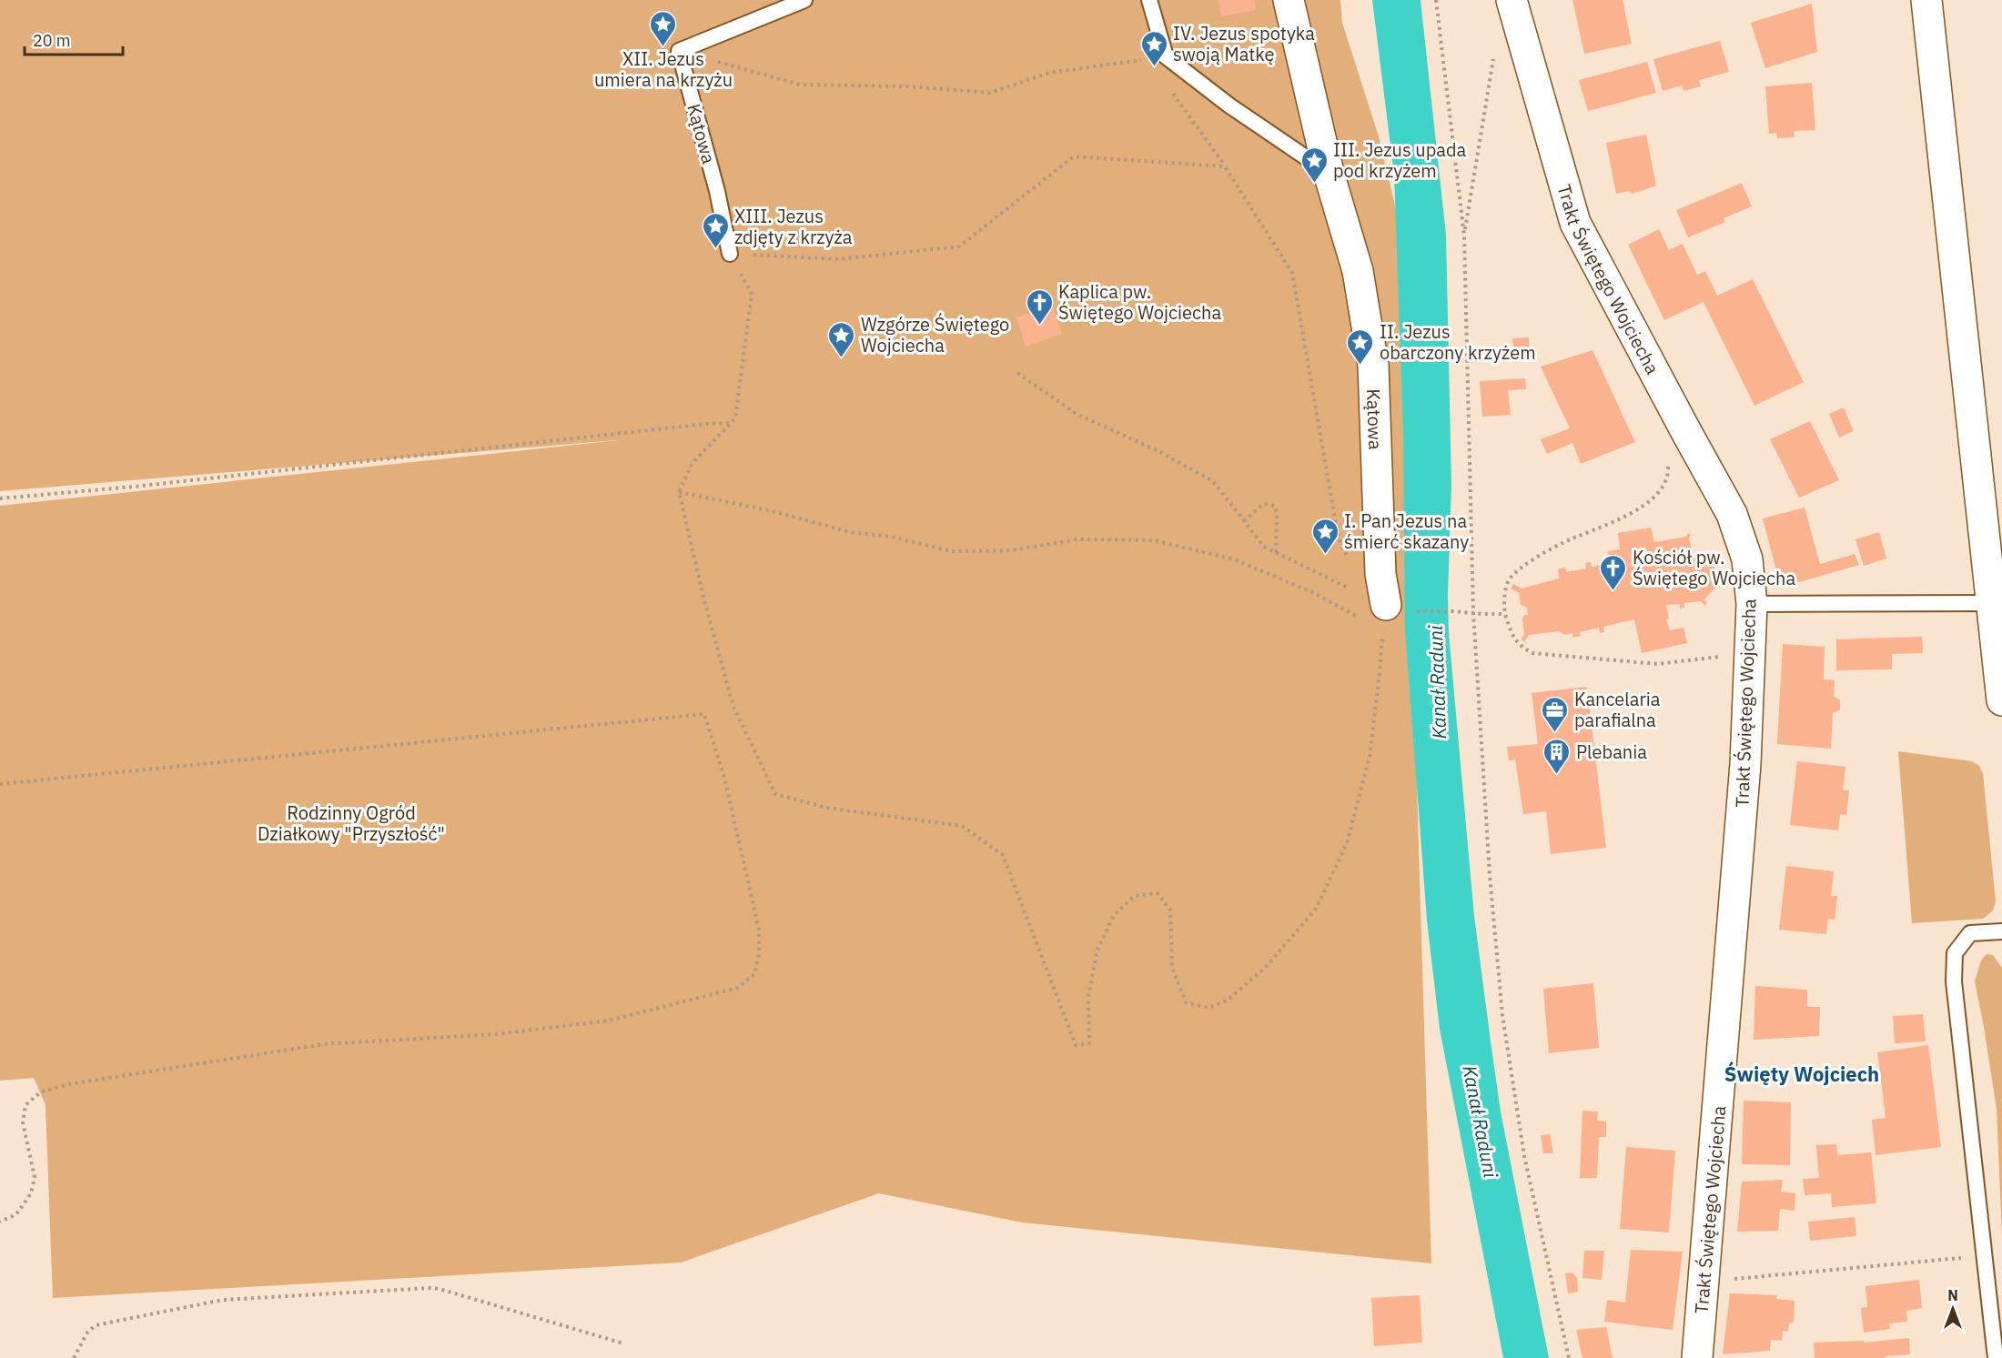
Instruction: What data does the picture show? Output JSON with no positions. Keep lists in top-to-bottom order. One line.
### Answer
{"streets":{"street":["Kątowa","Trakt Świętego Wojciecha"]},"districts":["Święty Wojciech"],"water":["Kanał Raduni"],"parks":["Rodzinny Ogród Działkowy \"Przyszłość\""],"places":{"place":["XII. Jezus umiera na krzyżu","IV. Jezus spotyka swoją Matkę","III. Jezus upada pod krzyżem","XIII. Jezus zdjęty z krzyża","Wzgórze Świętego Wojciecha","II. Jezus obarczony krzyżem","I. Pan Jezus na śmierć skazany"],"church":["Kaplica pw. Świętego Wojciecha","Kościół pw. Świętego Wojciecha"],"office":["Kancelaria parafialna"],"building":["Plebania"]},"scale_bar":"20 m","north":"top"}
